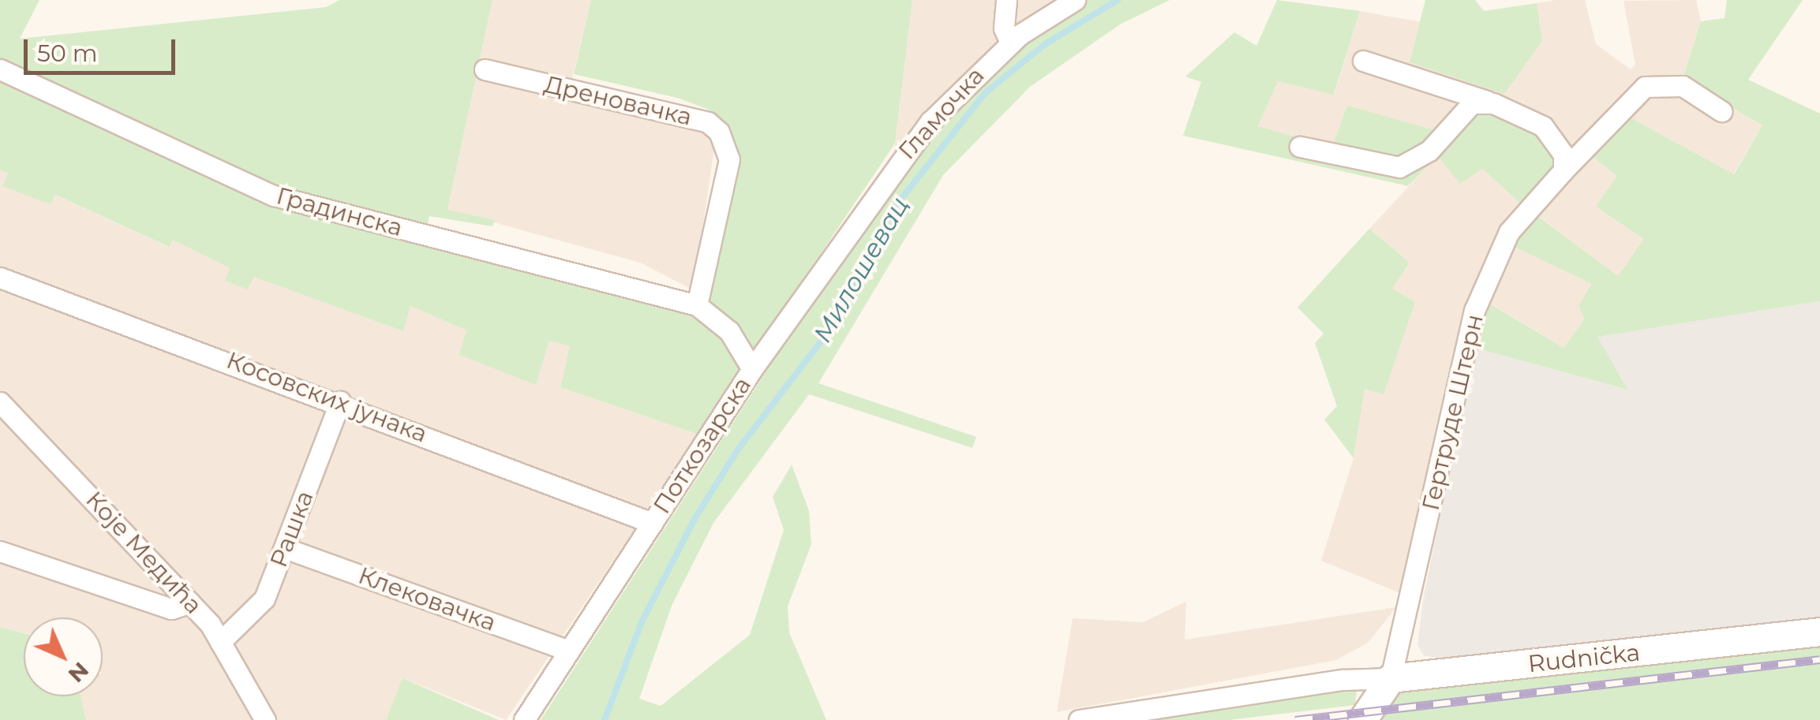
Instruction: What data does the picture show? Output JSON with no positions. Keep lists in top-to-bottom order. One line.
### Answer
{"streets":{"street":["Дреновачка","Гламочка","Градинска","Косовских јунака","Гертруде Штерн","Поткозарска","Рашка","Које Медића","Клековачка","Rudnička"]},"crossings":[["Дреновачка","Градинска"],["Дреновачка","Поткозарска"],["Гламочка","Поткозарска"],["Градинска","Поткозарска"],["Косовских јунака","Поткозарска"],["Косовских јунака","Рашка"],["Гертруде Штерн","Rudnička"],["Поткозарска","Клековачка"],["Рашка","Које Медића"],["Рашка","Клековачка"]],"water":["Милошевац"],"scale_bar":"50 m","north":"bottom right"}
